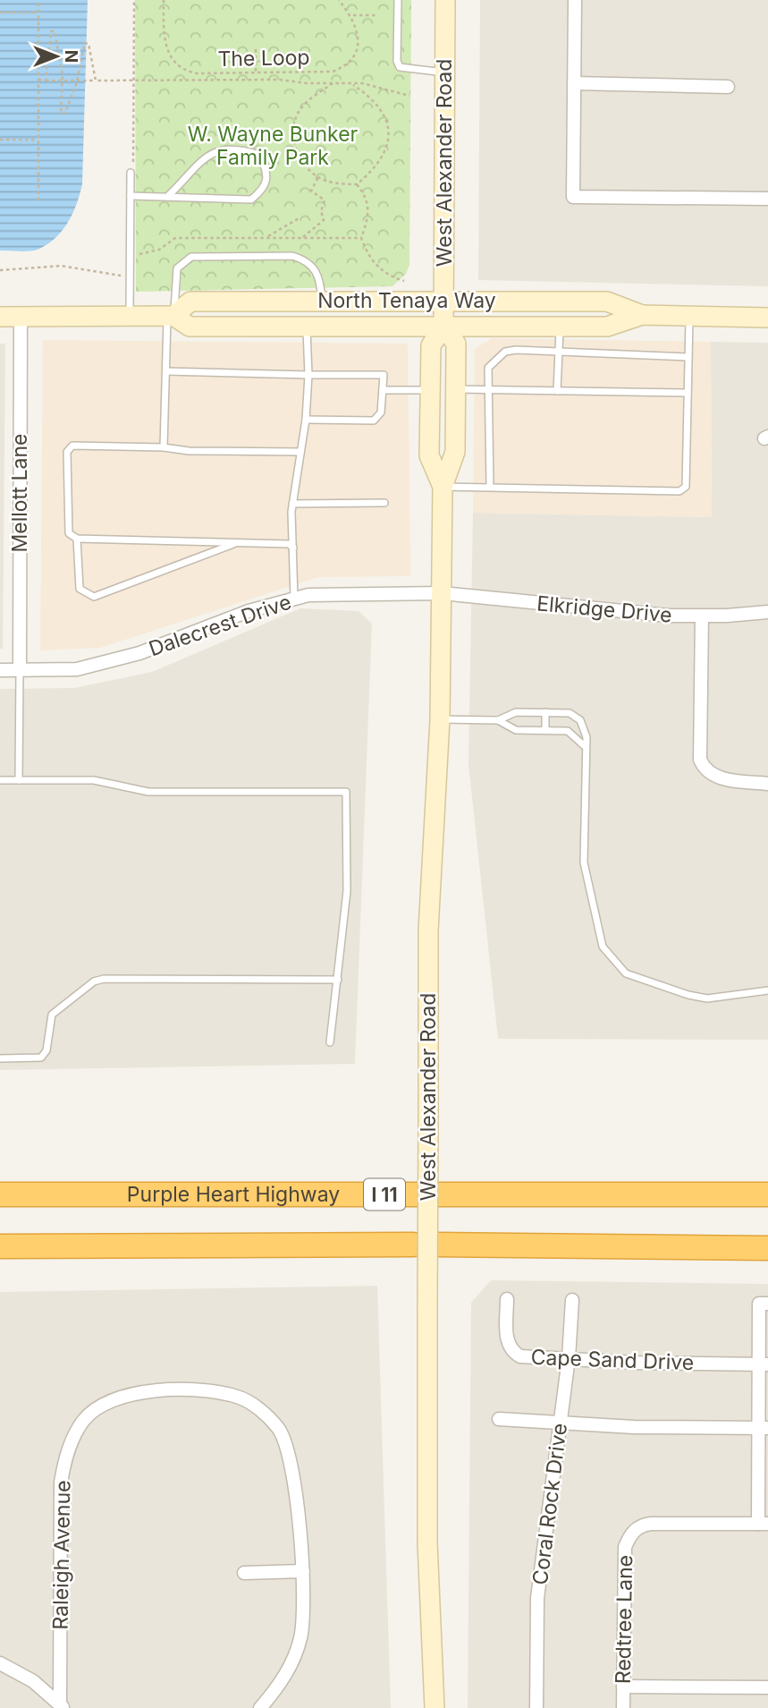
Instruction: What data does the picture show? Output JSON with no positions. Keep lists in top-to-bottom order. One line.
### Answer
{"streets":{"highway":["Purple Heart Highway","I 11"],"main road":["West Alexander Road","North Tenaya Way"],"street":["Mellott Lane","Elkridge Drive","Dalecrest Drive","Cape Sand Drive","Coral Rock Drive","Raleigh Avenue","Redtree Lane"],"path":["The Loop"]},"crossings":[["West Alexander Road","North Tenaya Way"],["West Alexander Road","Elkridge Drive"],["West Alexander Road","Dalecrest Drive"],["North Tenaya Way","Mellott Lane"],["Mellott Lane","Dalecrest Drive"],["Elkridge Drive","Dalecrest Drive"],["Cape Sand Drive","Coral Rock Drive"]],"parks":["W. Wayne Bunker Family Park"],"north":"right"}
